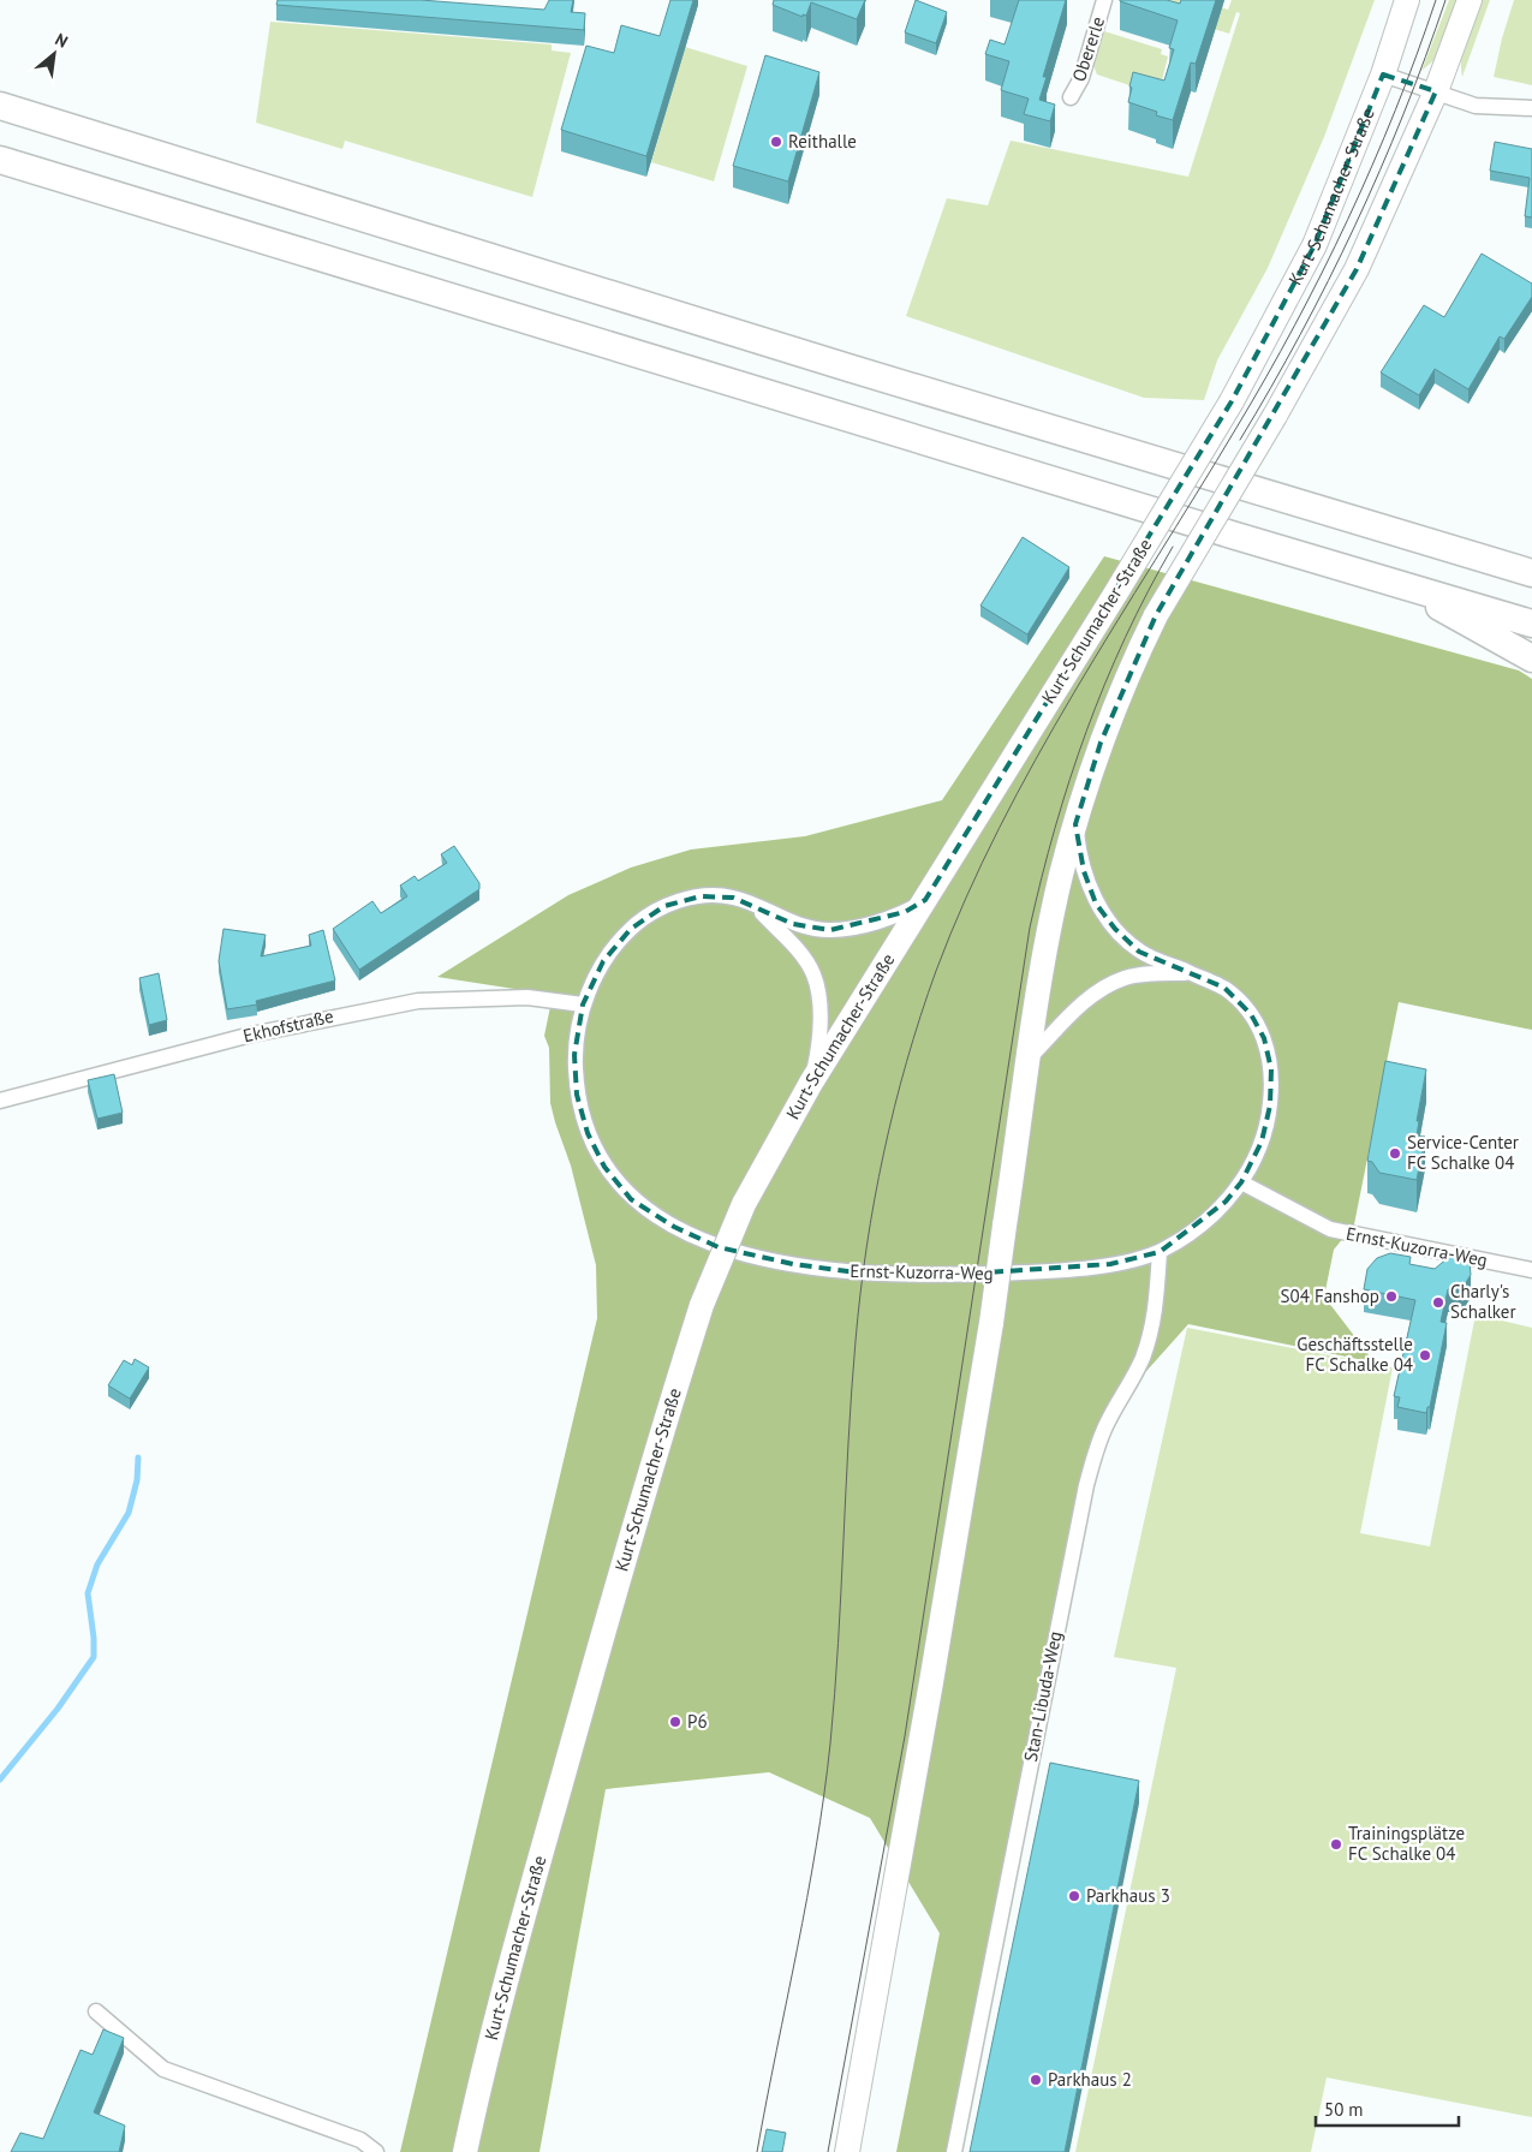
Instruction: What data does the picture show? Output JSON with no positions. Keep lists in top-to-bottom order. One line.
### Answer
{"streets":{"main road":["Kurt-Schumacher-Straße"],"street":["Obererle","Ekhofstraße","Ernst-Kuzorra-Weg","Stan-Libuda-Weg"]},"crossings":[["Kurt-Schumacher-Straße","Ernst-Kuzorra-Weg"],["Ekhofstraße","Ernst-Kuzorra-Weg"],["Ernst-Kuzorra-Weg","Stan-Libuda-Weg"]],"places":["Reithalle","Service-Center FC Schalke 04","S04 Fanshop","Charly's Schalker","Geschäftsstelle FC Schalke 04","P6","Trainingsplätze FC Schalke 04","Parkhaus 3","Parkhaus 2"],"scale_bar":"50 m","north":"top right"}
